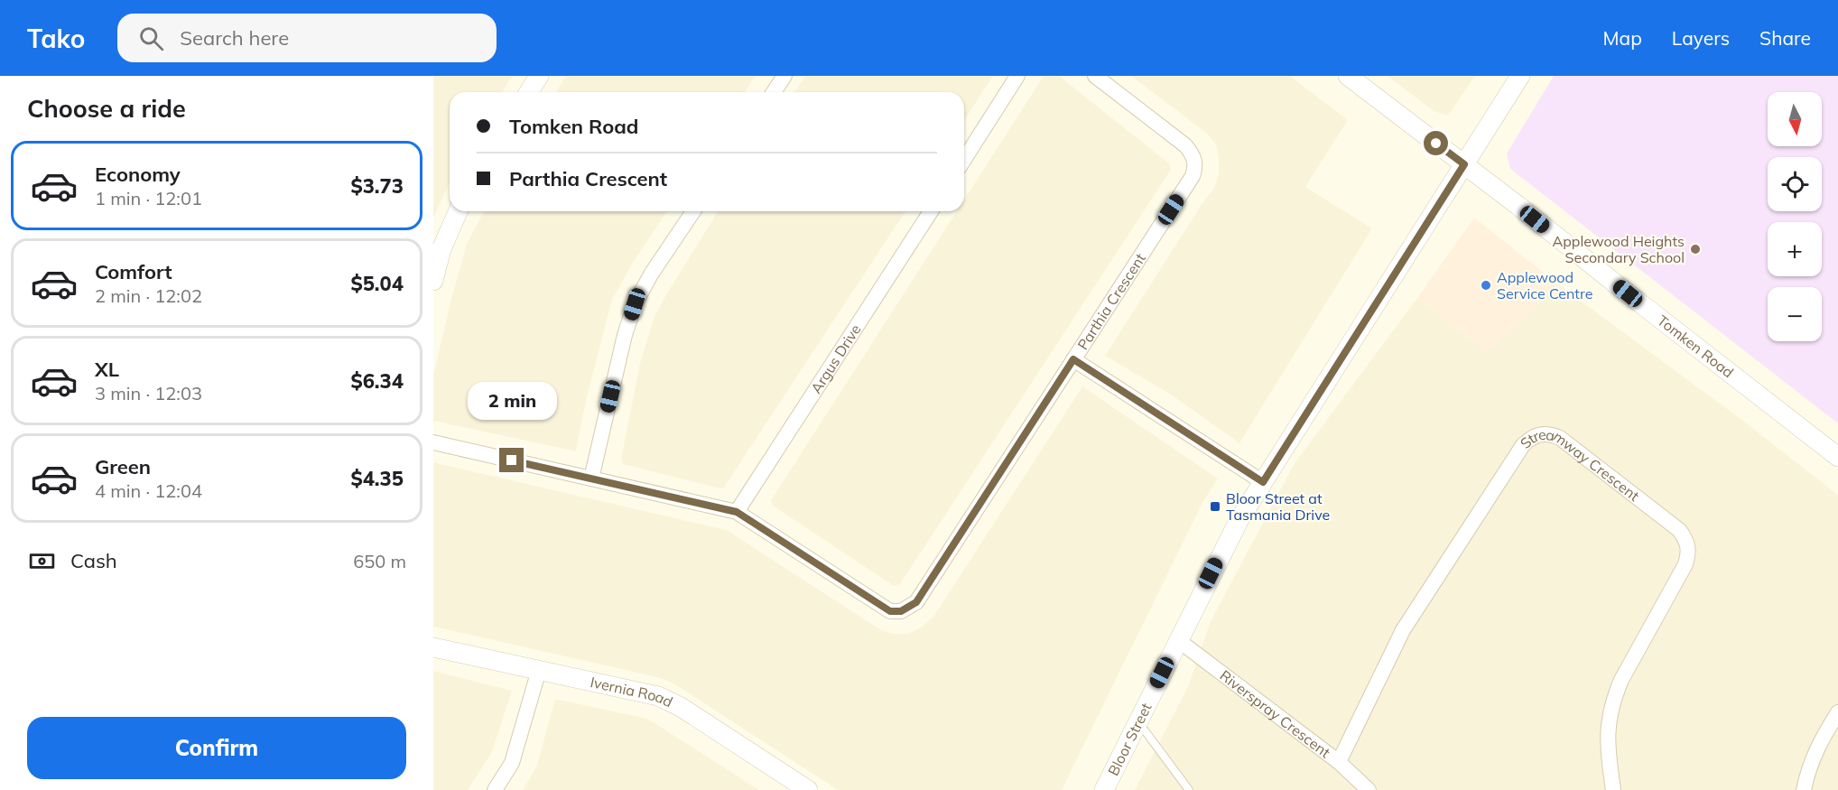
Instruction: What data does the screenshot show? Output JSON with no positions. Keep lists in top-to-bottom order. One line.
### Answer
{"streets":{"street":["Parthia Crescent","Tomken Road","Argus Drive","Streamway Crescent","Ivernia Road","Riverspray Crescent","Bloor Street"]},"crossings":[["Parthia Crescent","Argus Drive"],["Tomken Road","Bloor Street"],["Streamway Crescent","Riverspray Crescent"],["Riverspray Crescent","Bloor Street"]],"places":{"other":["Applewood Heights Secondary School","Applewood Service Centre"],"transit":["Bloor Street at Tasmania Drive"]},"north":"bottom","page":{"header":"Tako","search":"Search here","nav":["Map","Layers","Share"],"heading":"Choose a ride","map_buttons":["+","−"],"banner":["Tomken Road","Parthia Crescent"],"list":[{"name":"Economy","note":"1 min · 12:01","value":"$3.73"},{"name":"Comfort","note":"2 min · 12:02","value":"$5.04"},{"name":"XL","note":"3 min · 12:03","value":"$6.34"},{"name":"Green","note":"4 min · 12:04","value":"$4.35"}],"bubble":"2 min","pay":["Cash","650 m"],"buttons":"Confirm"}}
